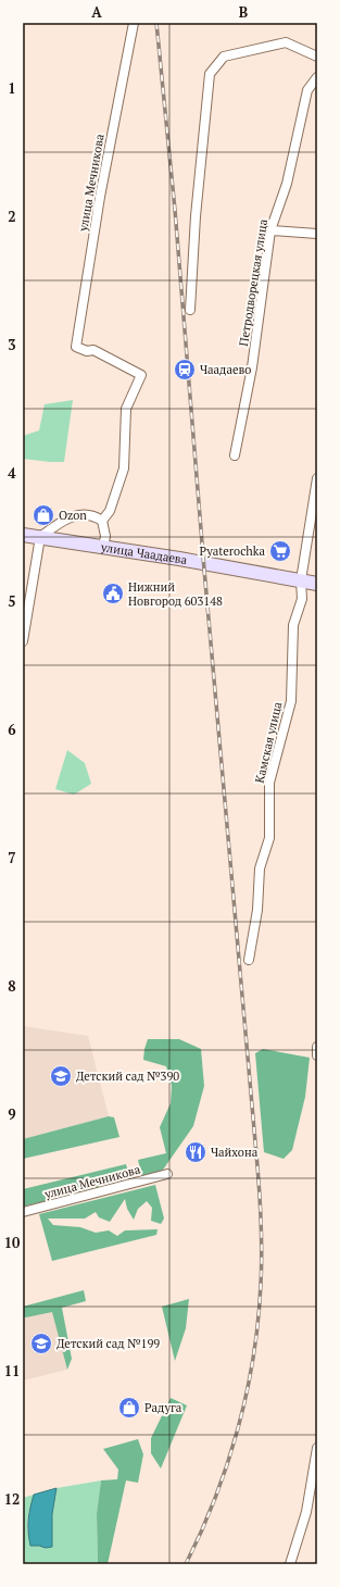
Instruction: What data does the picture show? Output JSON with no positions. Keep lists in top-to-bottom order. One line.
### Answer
{"streets":{"street":["улица Мечникова","Петродворецкая улица","улица Чаадаева","Камская улица"]},"crossings":[["улица Чаадаева","Камская улица"]],"places":{"station":["Чаадаево"],"shop":["Ozon","Радуга"],"supermarket":["Pyaterochka"],"public building":["Нижний Новгород 603148"],"school or university":["Детский сад №390","Детский сад №199"],"restaurant":["Чайхона"]},"grid":{"columns":["A","B"],"rows":["1","2","3","4","5","6","7","8","9","10","11","12"]}}
